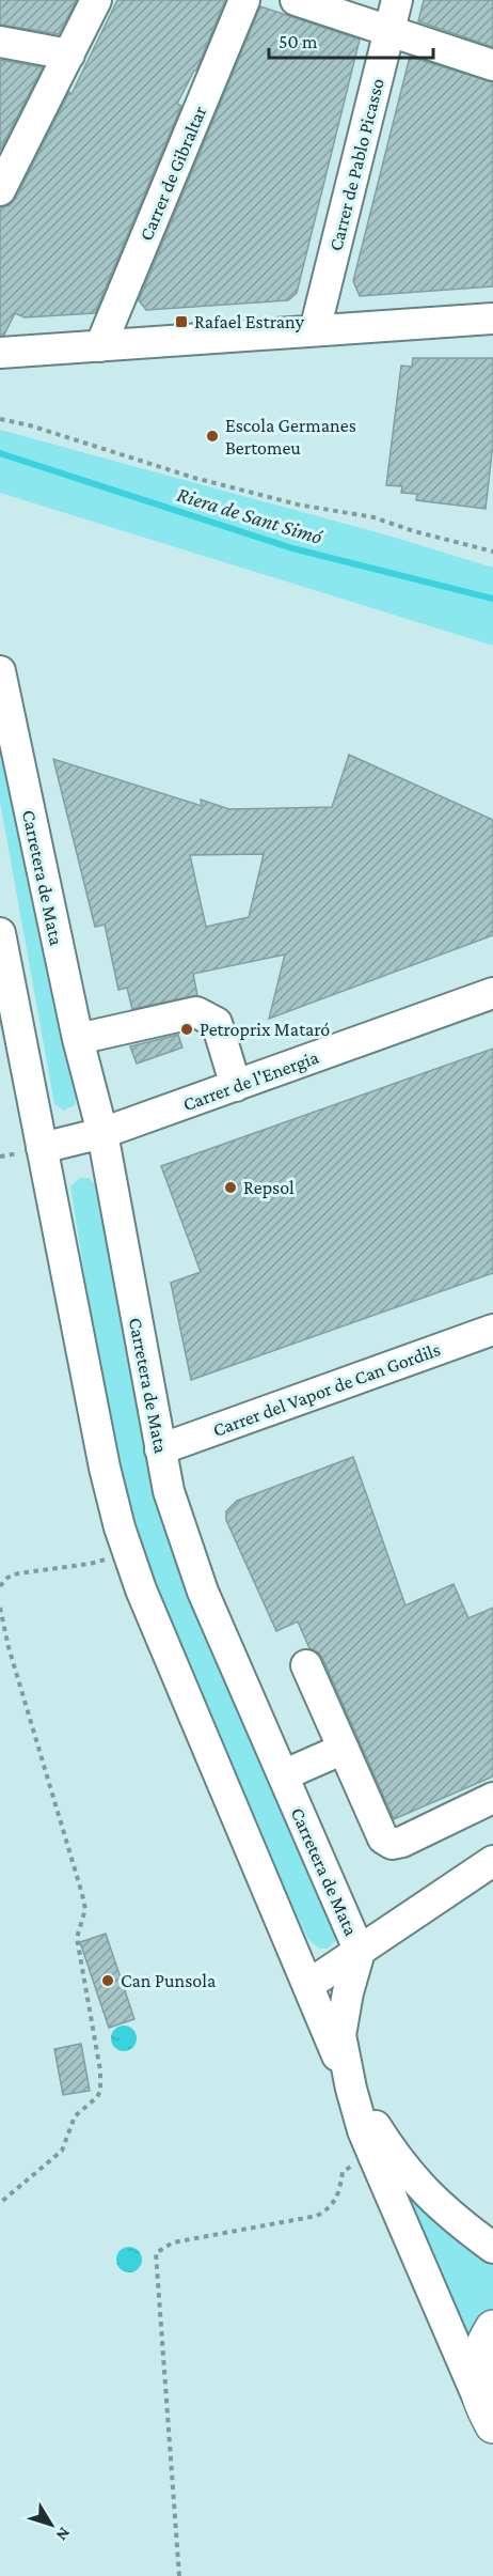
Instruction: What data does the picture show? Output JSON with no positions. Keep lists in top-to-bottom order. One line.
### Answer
{"streets":{"street":["Carrer de Pablo Picasso","Carrer de Gibraltar","Carretera de Mata","Carrer de l'Energia","Carrer del Vapor de Can Gordils"]},"crossings":[["Carretera de Mata","Carrer de l'Energia"],["Carretera de Mata","Carrer del Vapor de Can Gordils"]],"water":["Riera de Sant Simó"],"places":{"transit":["Rafael Estrany"],"other":["Escola Germanes Bertomeu","Petroprix Mataró","Repsol","Can Punsola"]},"scale_bar":"50 m","north":"bottom right"}
